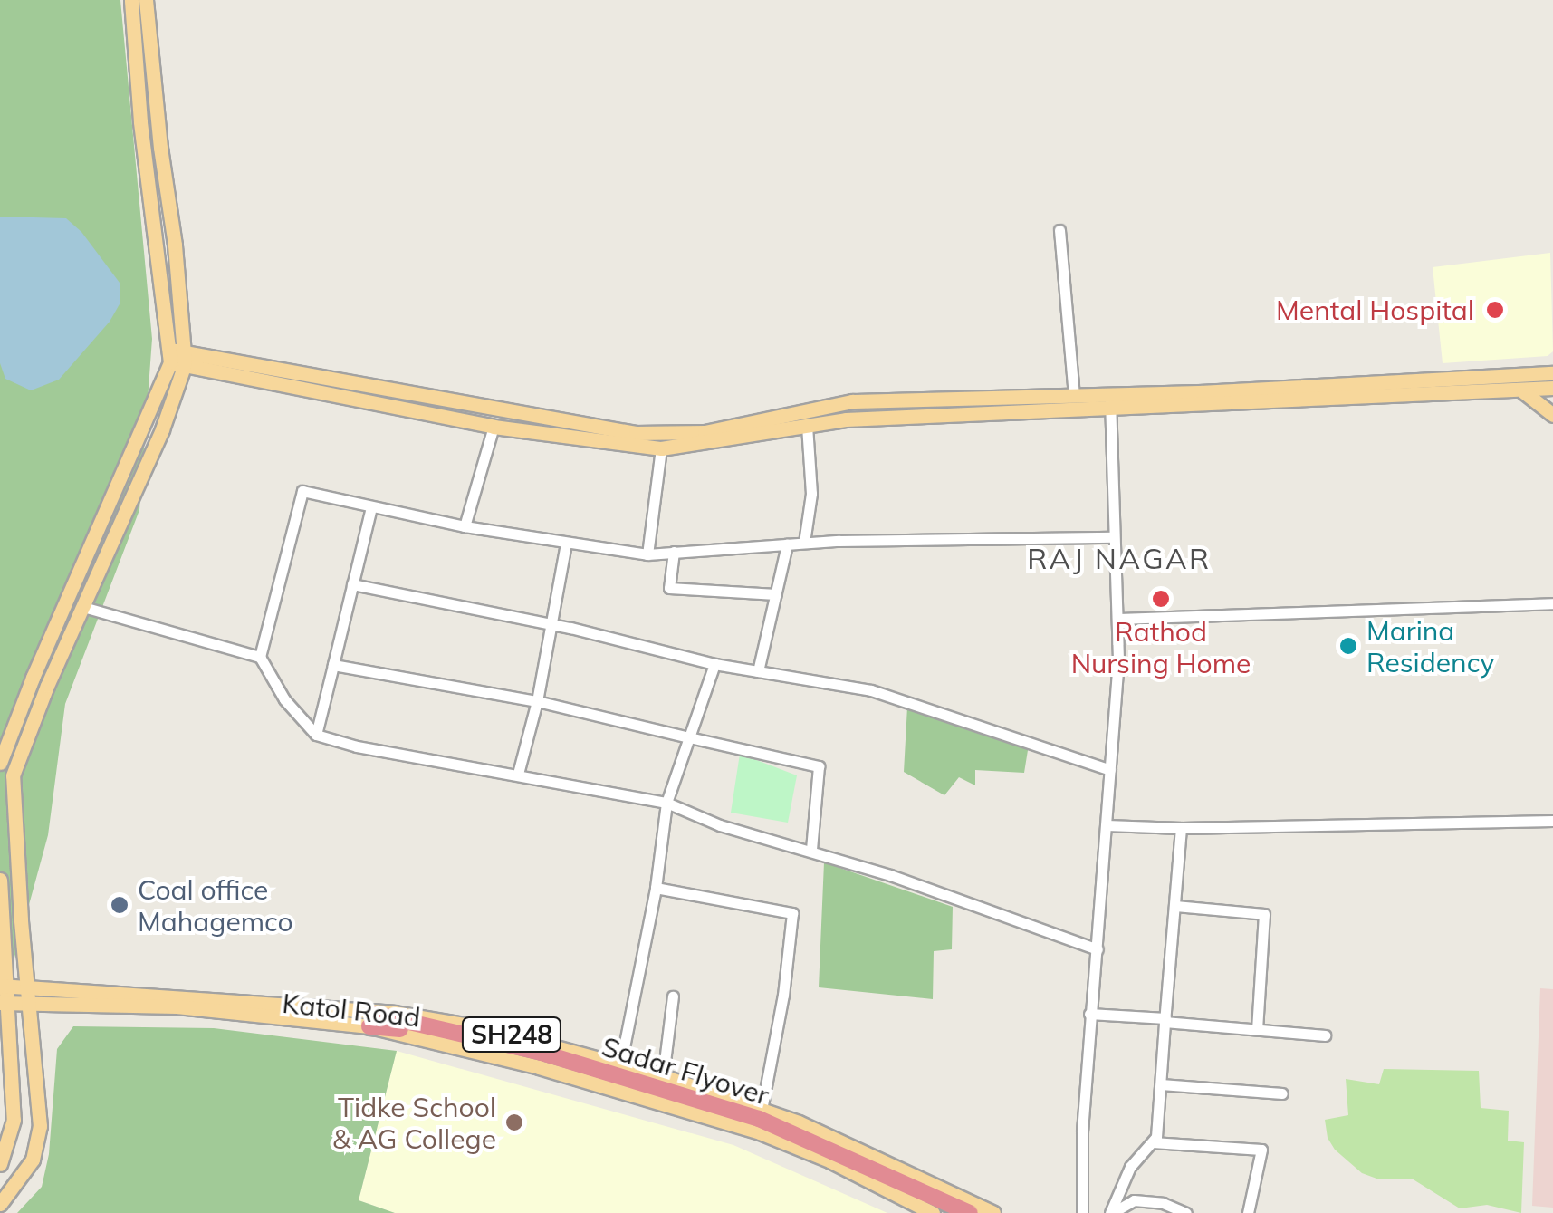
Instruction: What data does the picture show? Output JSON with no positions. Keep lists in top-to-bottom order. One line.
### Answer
{"streets":{"highway":["Sadar Flyover"],"main road":["Katol Road","SH248"]},"crossings":[["Katol Road","Sadar Flyover"]],"districts":["RAJ NAGAR"],"places":["Mental Hospital","Rathod Nursing Home","Marina Residency","Coal office Mahagemco","Tidke School & AG College"]}
